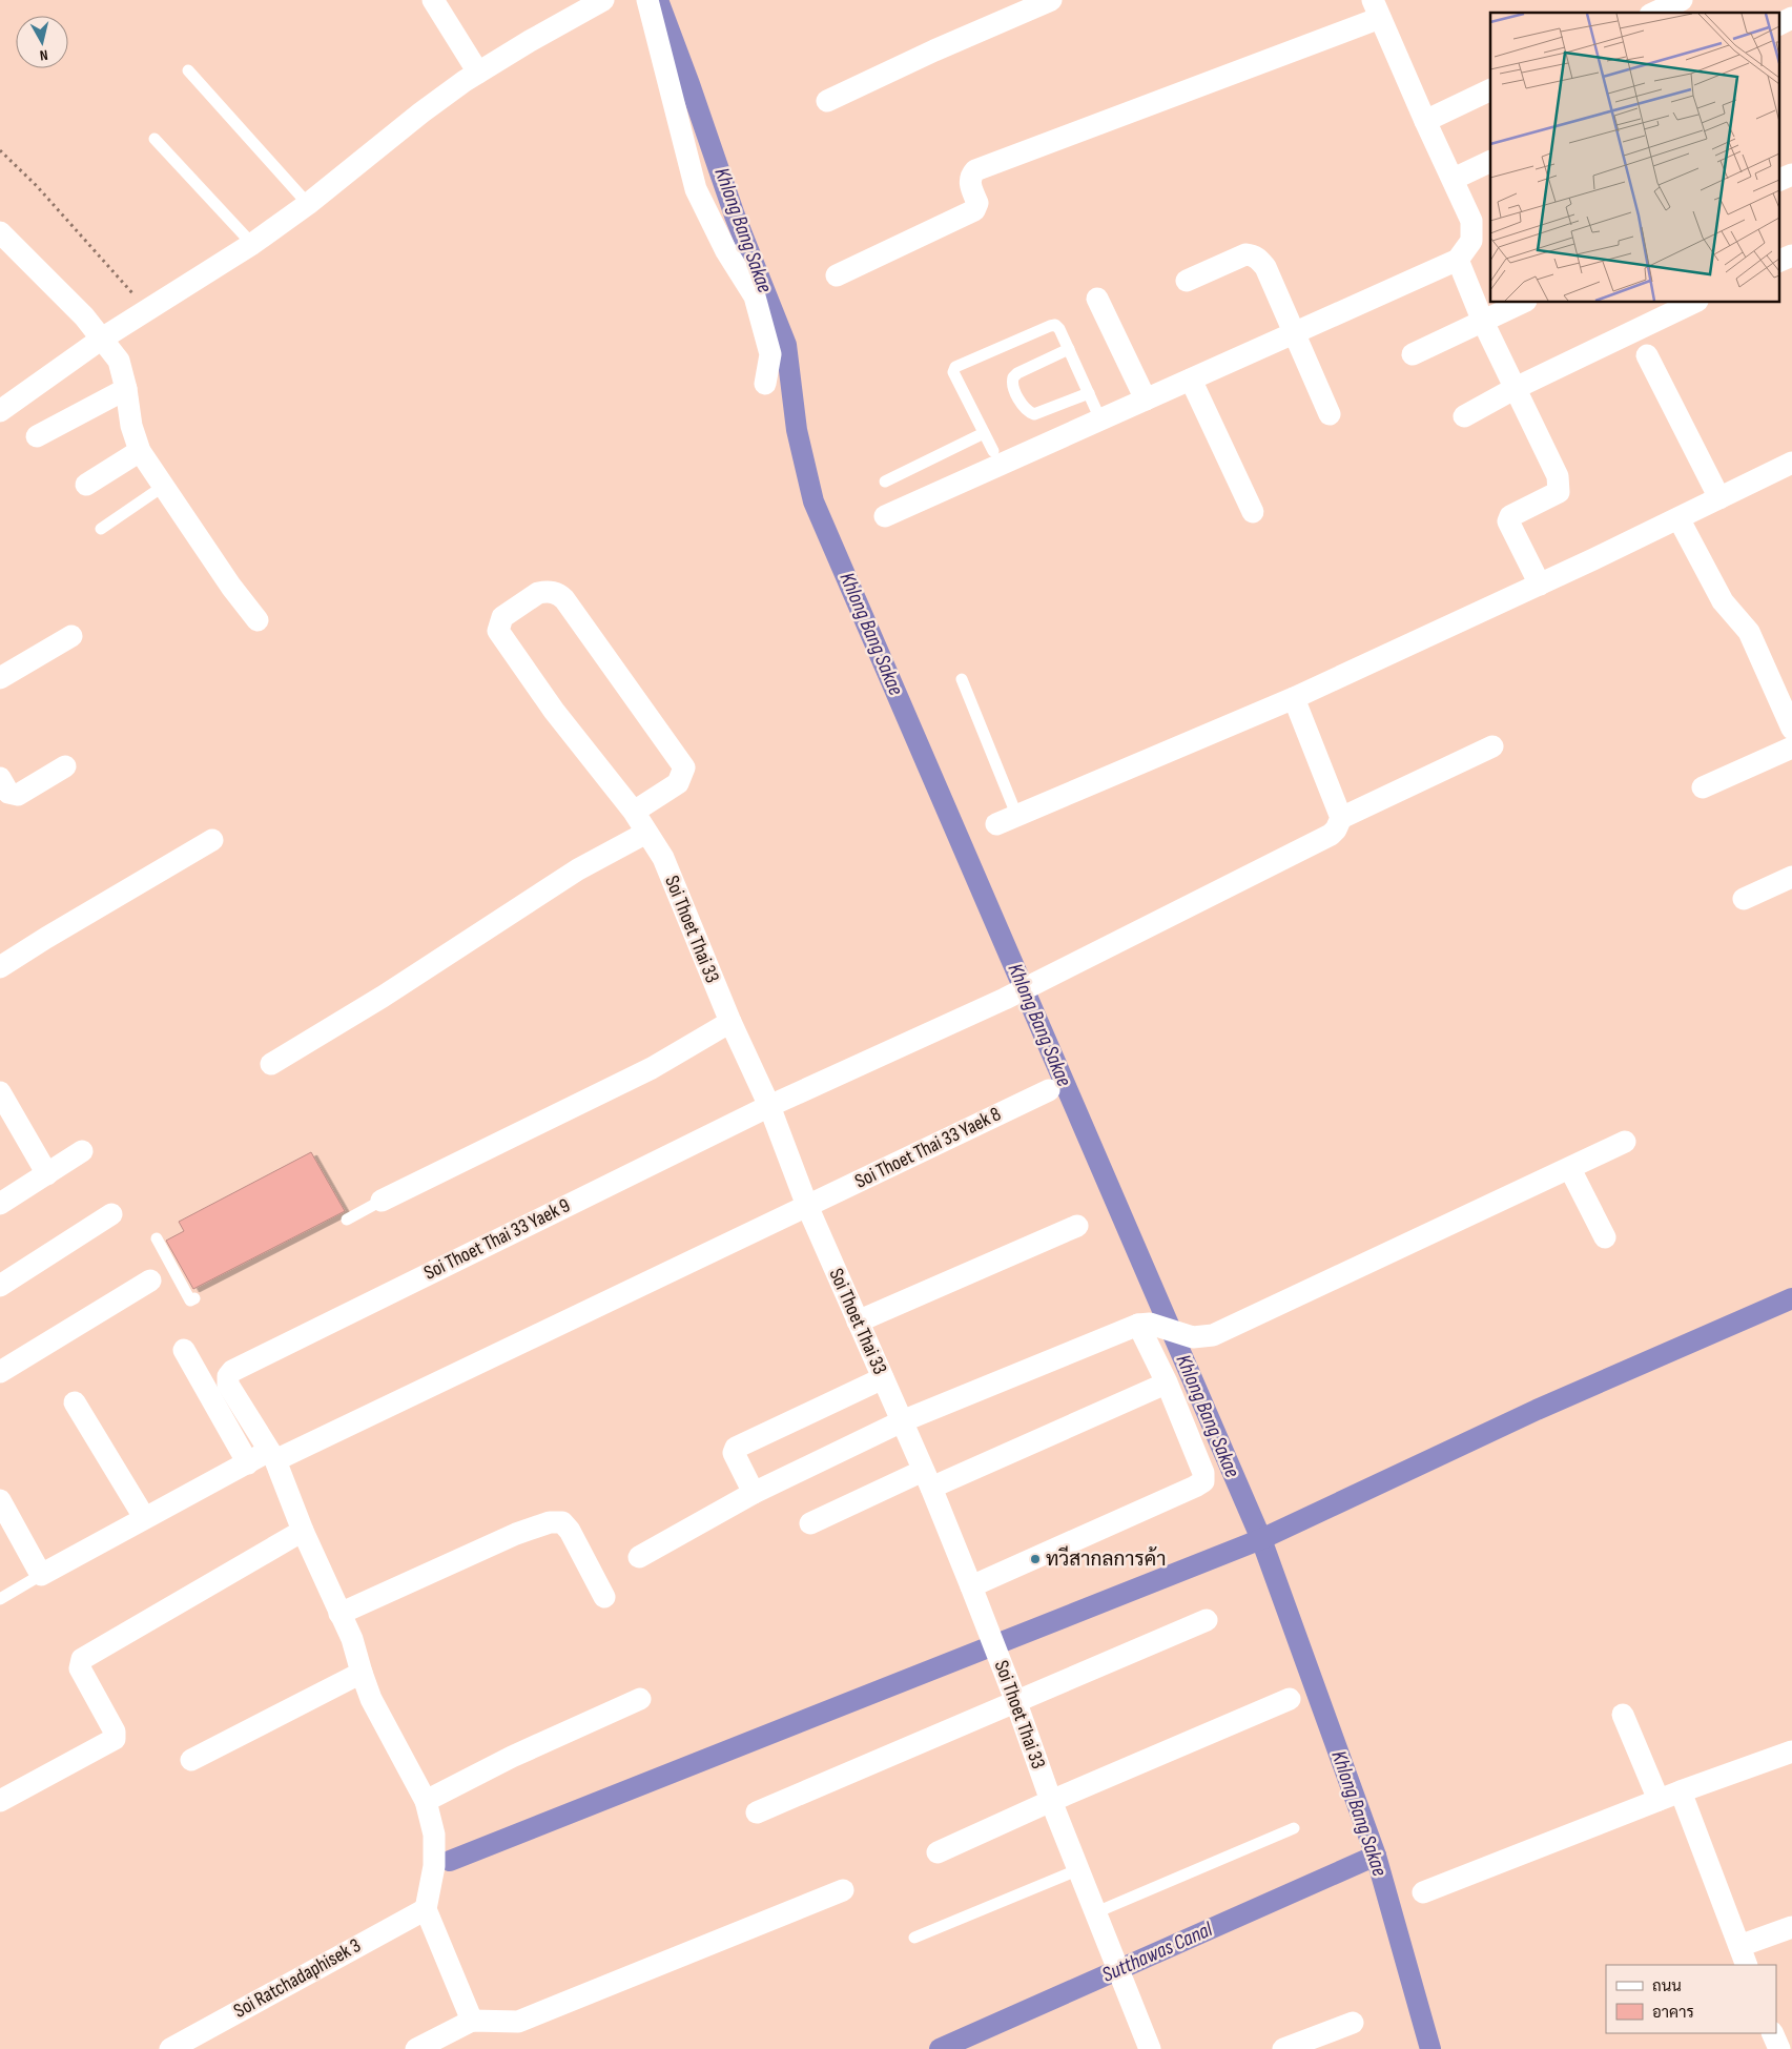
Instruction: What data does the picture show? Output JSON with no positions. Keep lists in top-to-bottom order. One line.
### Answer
{"streets":{"street":["Soi Thoet Thai 33","Soi Thoet Thai 33 Yaek 8","Soi Thoet Thai 33 Yaek 9","Soi Ratchadaphisek 3"]},"crossings":[["Soi Thoet Thai 33","Soi Thoet Thai 33 Yaek 8"],["Soi Thoet Thai 33","Soi Thoet Thai 33 Yaek 9"],["Soi Thoet Thai 33 Yaek 8","Soi Thoet Thai 33 Yaek 9"]],"water":["Khlong Bang Sakae","Sutthawas Canal"],"places":["ทวีสากลการค้า"],"legend":["ถนน","อาคาร"],"north":"bottom"}
